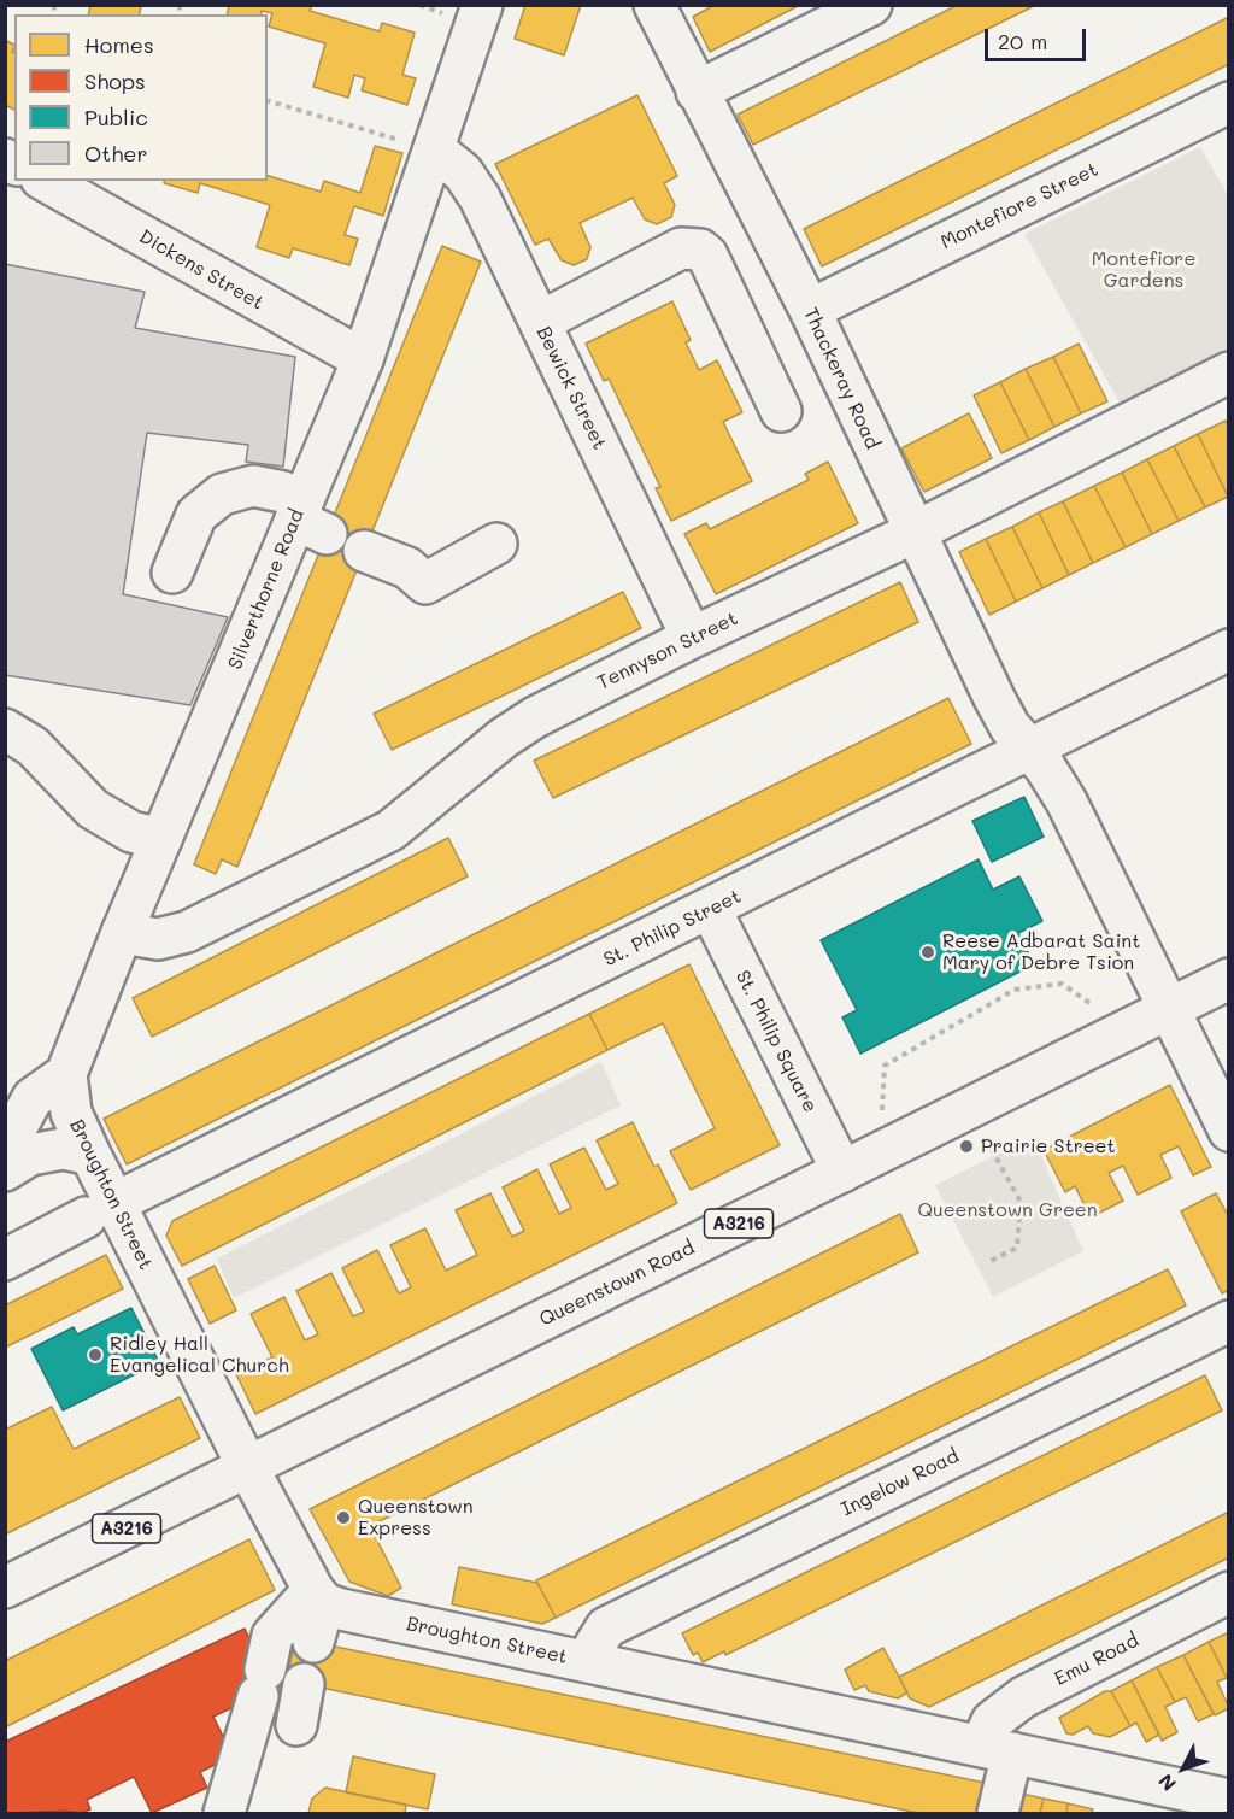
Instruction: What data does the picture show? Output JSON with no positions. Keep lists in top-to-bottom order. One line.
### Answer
{"streets":{"street":["Montefiore Street","Dickens Street","Thackeray Road","Bewick Street","Silverthorne Road","Tennyson Street","St. Philip Street","St. Philip Square","Broughton Street","A3216","Queenstown Road","Ingelow Road","Emu Road"]},"crossings":[["Montefiore Street","Thackeray Road"],["Dickens Street","Silverthorne Road"],["Thackeray Road","Tennyson Street"],["Thackeray Road","St. Philip Street"],["Bewick Street","Silverthorne Road"],["Bewick Street","Tennyson Street"],["Silverthorne Road","Tennyson Street"],["Silverthorne Road","Broughton Street"],["St. Philip Street","St. Philip Square"],["St. Philip Street","Broughton Street"],["St. Philip Square","Queenstown Road"],["Broughton Street","Queenstown Road"],["Broughton Street","Ingelow Road"],["Broughton Street","Emu Road"]],"parks":["Montefiore Gardens","Queenstown Green"],"places":["Reese Adbarat Saint Mary of Debre Tsion","Prairie Street","Ridley Hall Evangelical Church","Queenstown Express"],"legend":["Homes","Shops","Public","Other"],"scale_bar":"20 m","north":"bottom left"}
